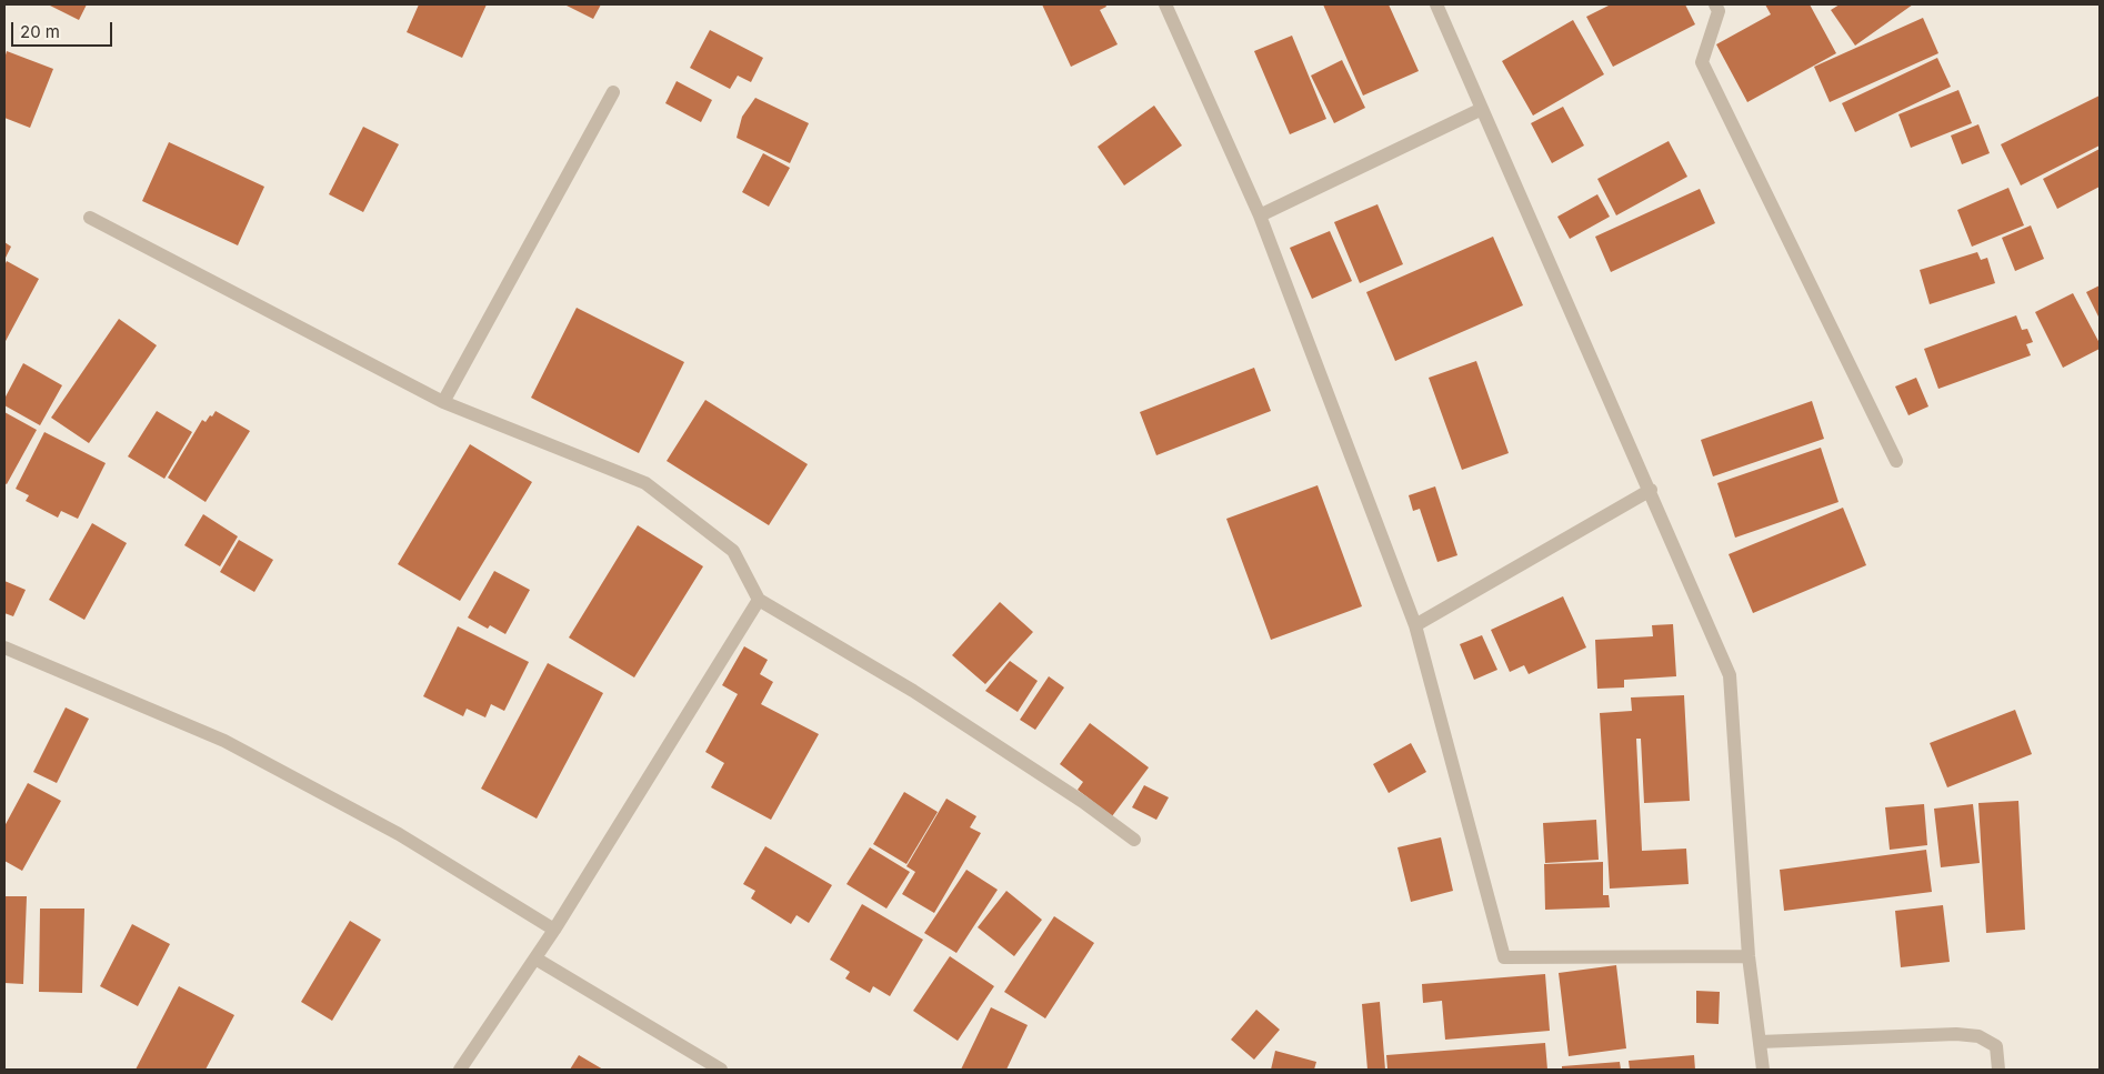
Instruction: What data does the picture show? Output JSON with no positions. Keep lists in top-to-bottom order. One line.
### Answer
{"scale_bar":"20 m"}
